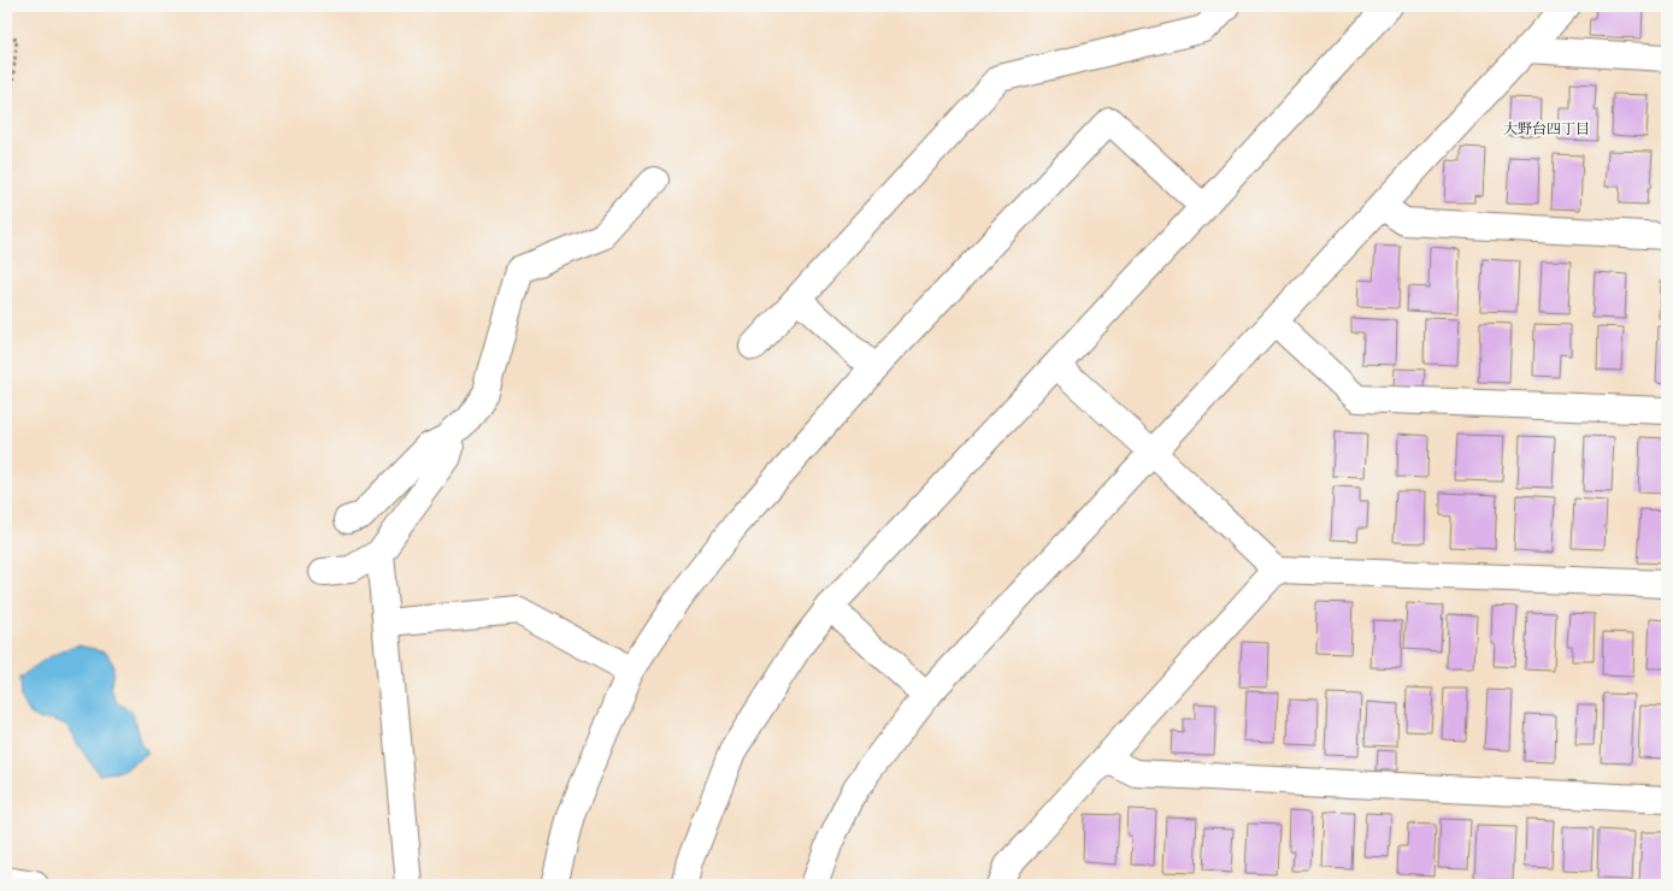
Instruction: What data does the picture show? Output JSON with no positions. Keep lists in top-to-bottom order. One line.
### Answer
{"districts":["大野台四丁目"]}
